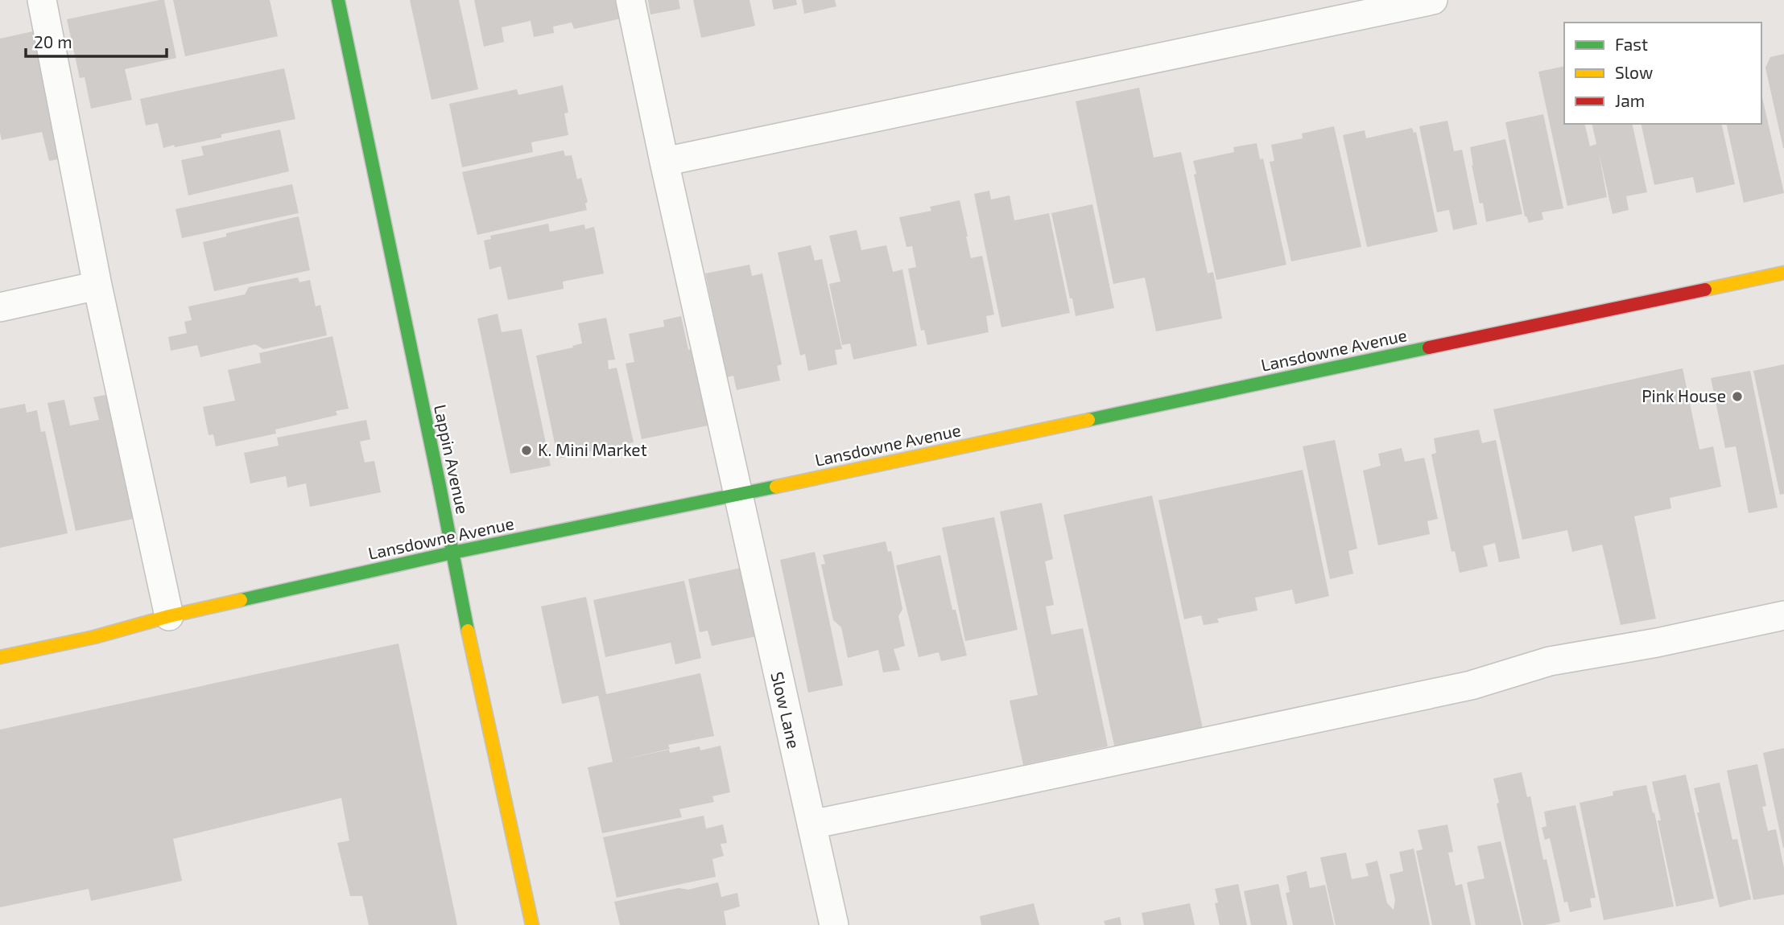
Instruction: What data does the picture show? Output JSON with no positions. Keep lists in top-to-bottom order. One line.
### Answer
{"streets":{"street":["Lansdowne Avenue","Lappin Avenue"],"lane":["Slow Lane"]},"crossings":[["Lansdowne Avenue","Lappin Avenue"],["Lansdowne Avenue","Slow Lane"]],"places":["Pink House","K. Mini Market"],"legend":["Fast","Slow","Jam"],"scale_bar":"20 m"}
